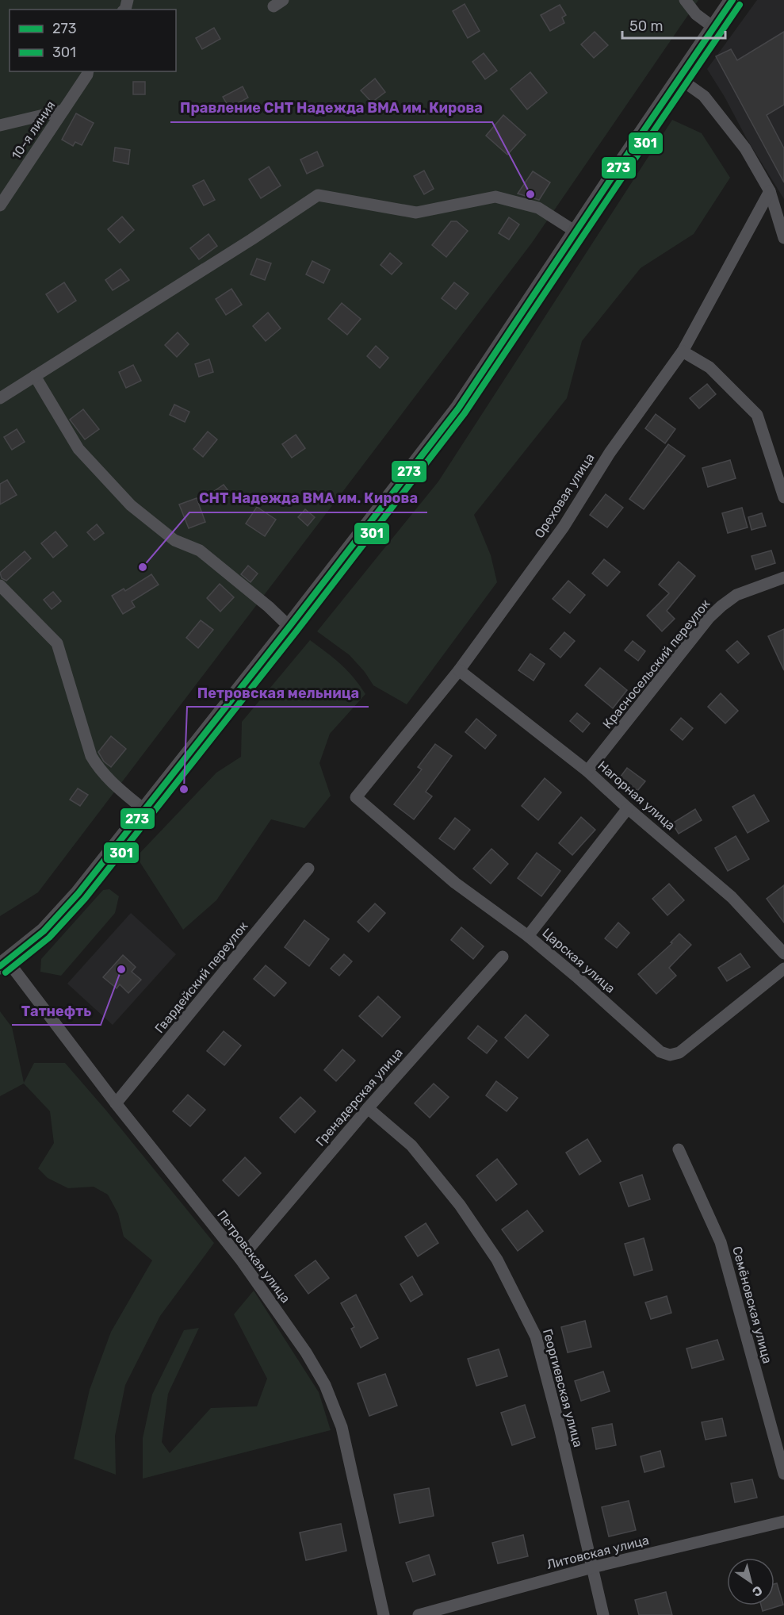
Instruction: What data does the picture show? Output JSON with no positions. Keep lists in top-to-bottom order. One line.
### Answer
{"streets":{"street":["10-я линия","Ореховая улица","Красносельский переулок","Нагорная улица","Царская улица","Гвардейский переулок","Гренадерская улица","Петровская улица","Семёновская улица","Георгиевская улица","Литовская улица"]},"crossings":[["Ореховая улица","Нагорная улица"],["Ореховая улица","Царская улица"],["Красносельский переулок","Нагорная улица"],["Гвардейский переулок","Петровская улица"],["Гренадерская улица","Петровская улица"],["Гренадерская улица","Георгиевская улица"],["Георгиевская улица","Литовская улица"]],"places":["Правление СНТ Надежда ВМА им. Кирова","СНТ Надежда ВМА им. Кирова","Петровская мельница","Татнефть"],"lines":["transit line 273","transit line 301"],"legend":["273","301"],"scale_bar":"50 m","north":"bottom right"}
